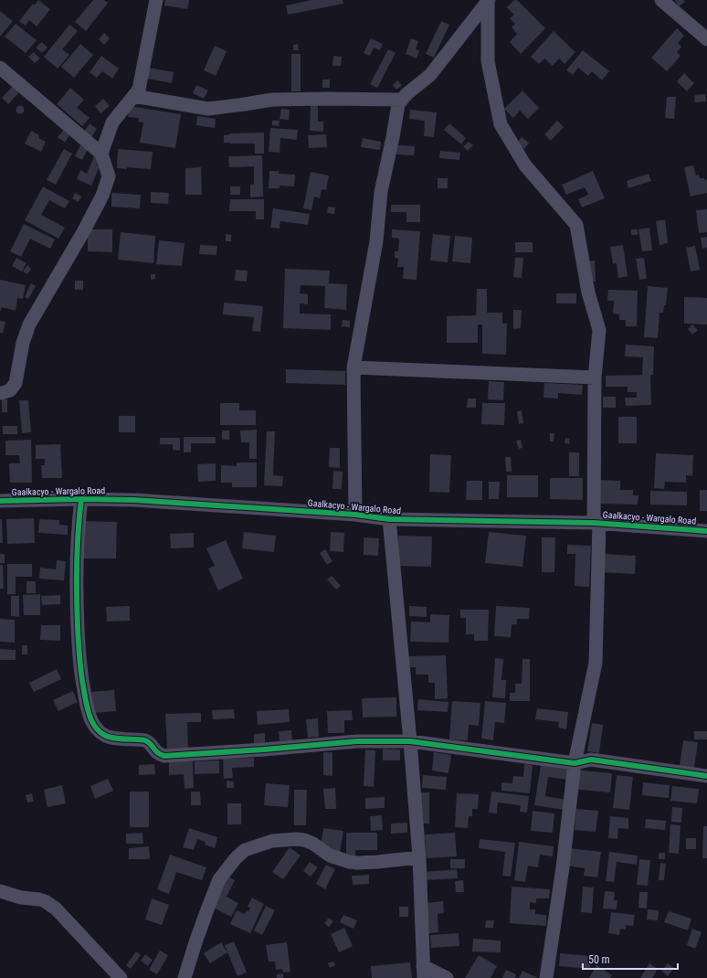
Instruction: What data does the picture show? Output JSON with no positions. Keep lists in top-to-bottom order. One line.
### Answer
{"streets":{"street":["Gaalkacyo - Wargalo Road"]},"scale_bar":"50 m"}
